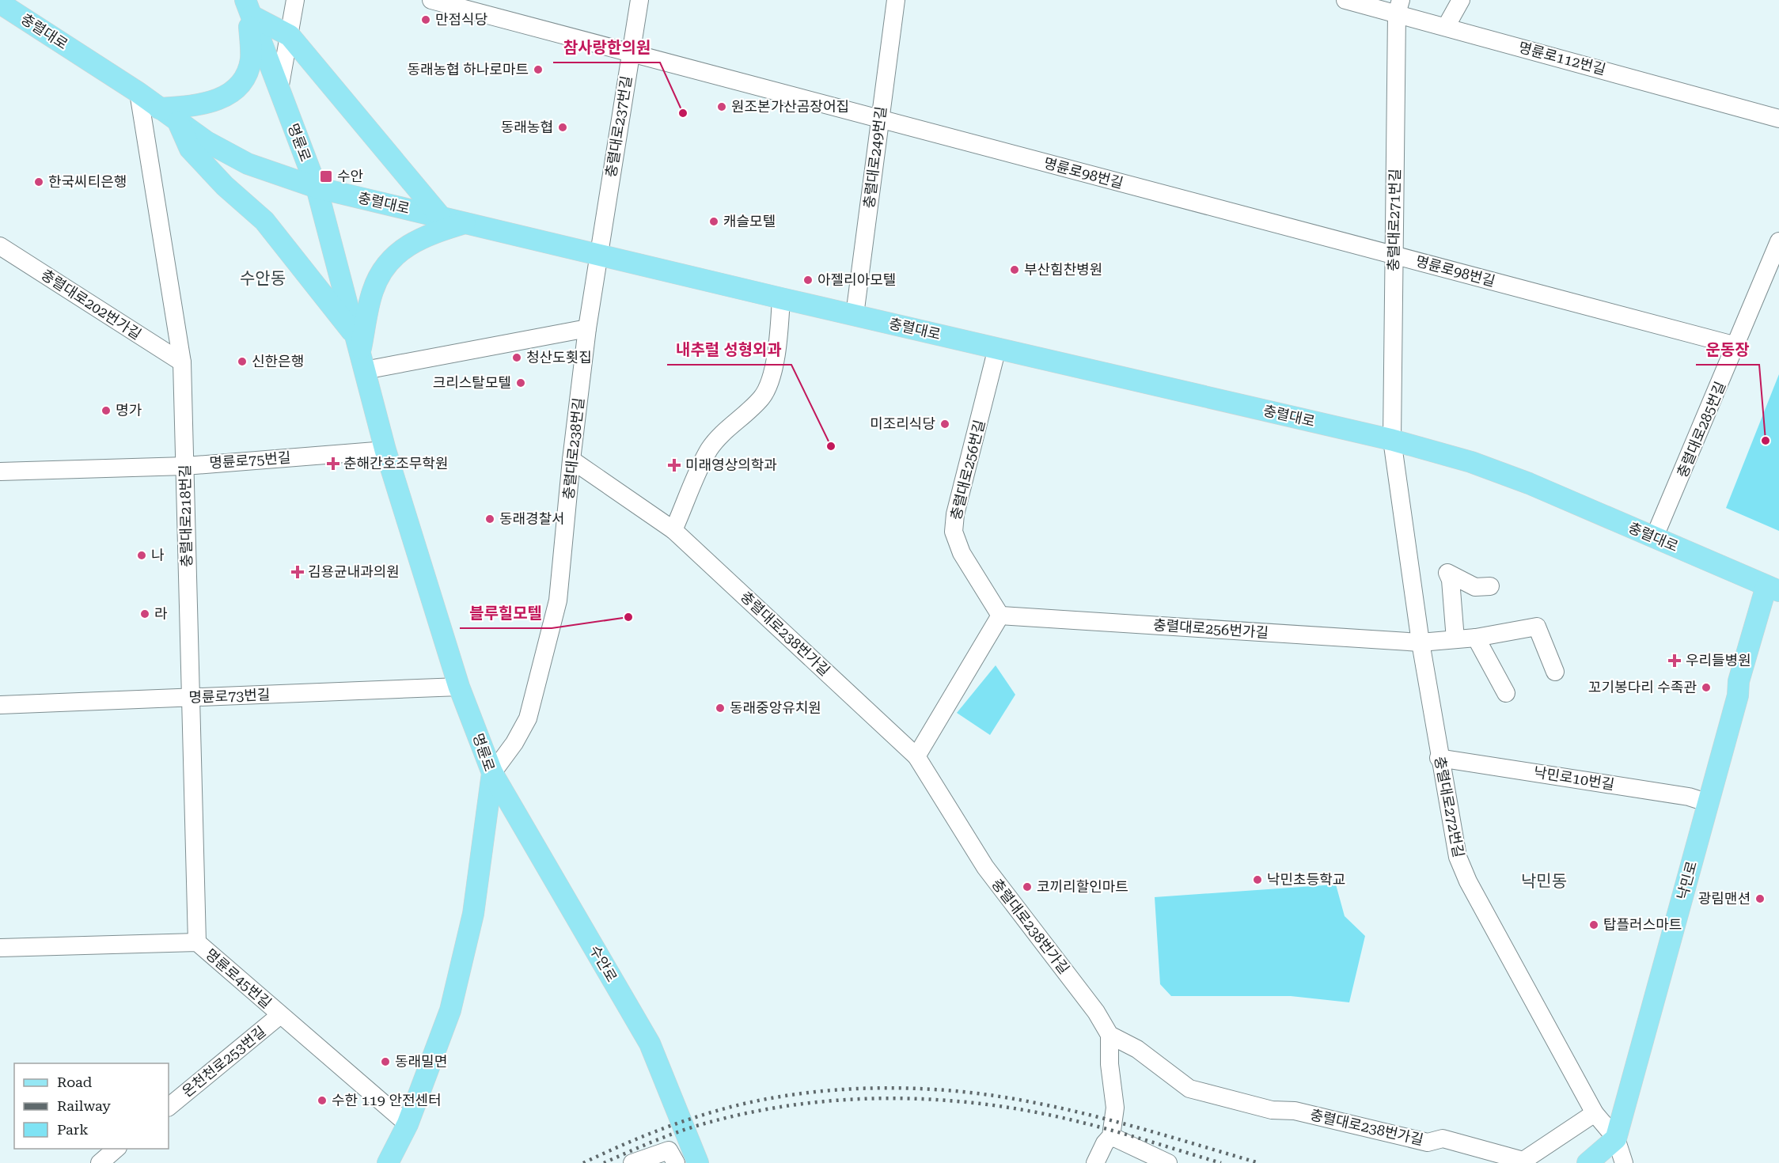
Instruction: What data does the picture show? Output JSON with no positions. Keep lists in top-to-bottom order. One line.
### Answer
{"streets":{"main road":["충렬대로","명륜로","낙민로","수안로"],"street":["명륜로112번길","충렬대로237번길","충렬대로249번길","명륜로98번길","충렬대로271번길","충렬대로202번가길","충렬대로285번길","충렬대로238번길","명륜로75번길","충렬대로256번길","충렬대로218번길","충렬대로256번가길","충렬대로238번가길","명륜로73번길","낙민로10번길","충렬대로272번길","명륜로45번길","온천천로253번길"]},"crossings":[["충렬대로","충렬대로237번길"],["충렬대로","명륜로"],["충렬대로","충렬대로249번길"],["충렬대로","충렬대로271번길"],["충렬대로","충렬대로285번길"],["충렬대로","충렬대로238번길"],["충렬대로","충렬대로256번길"],["충렬대로","충렬대로218번길"],["충렬대로","충렬대로272번길"],["충렬대로","낙민로"],["명륜로112번길","충렬대로271번길"],["충렬대로237번길","명륜로98번길"],["충렬대로237번길","충렬대로238번길"],["명륜로","충렬대로238번길"],["명륜로","명륜로75번길"],["명륜로","명륜로73번길"],["명륜로","수안로"],["명륜로","명륜로45번길"],["충렬대로249번길","명륜로98번길"],["명륜로98번길","충렬대로271번길"],["명륜로98번길","충렬대로285번길"],["충렬대로271번길","충렬대로272번길"],["충렬대로202번가길","충렬대로218번길"],["충렬대로238번길","충렬대로238번가길"],["충렬대로238번길","수안로"],["명륜로75번길","충렬대로218번길"],["충렬대로256번길","충렬대로256번가길"],["충렬대로218번길","명륜로73번길"],["충렬대로218번길","명륜로45번길"],["충렬대로256번가길","충렬대로272번길"],["충렬대로238번가길","충렬대로272번길"],["낙민로10번길","충렬대로272번길"],["낙민로10번길","낙민로"],["충렬대로272번길","낙민로"],["명륜로45번길","온천천로253번길"]],"districts":["수안동","낙민동"],"places":{"other":["만점식당","동래농협 하나로마트","원조본가산곰장어집","참사랑한의원","동래농협","한국씨티은행","캐슬모텔","부산힘찬병원","아젤리아모텔","청산도횟집","신한은행","크리스탈모텔","명가","미조리식당","운동장","내추럴 성형외과","동래경찰서","나","라","블루힐모텔","꼬기봉다리 수족관","동래중앙유치원","낙민초등학교","코끼리할인마트","광림맨션","탑플러스마트","동래밀면","수한 119 안전센터"],"transit":["수안"],"health":["춘해간호조무학원","미래영상의학과","김용균내과의원","우리들병원"]},"legend":["Road","Railway","Park"]}
